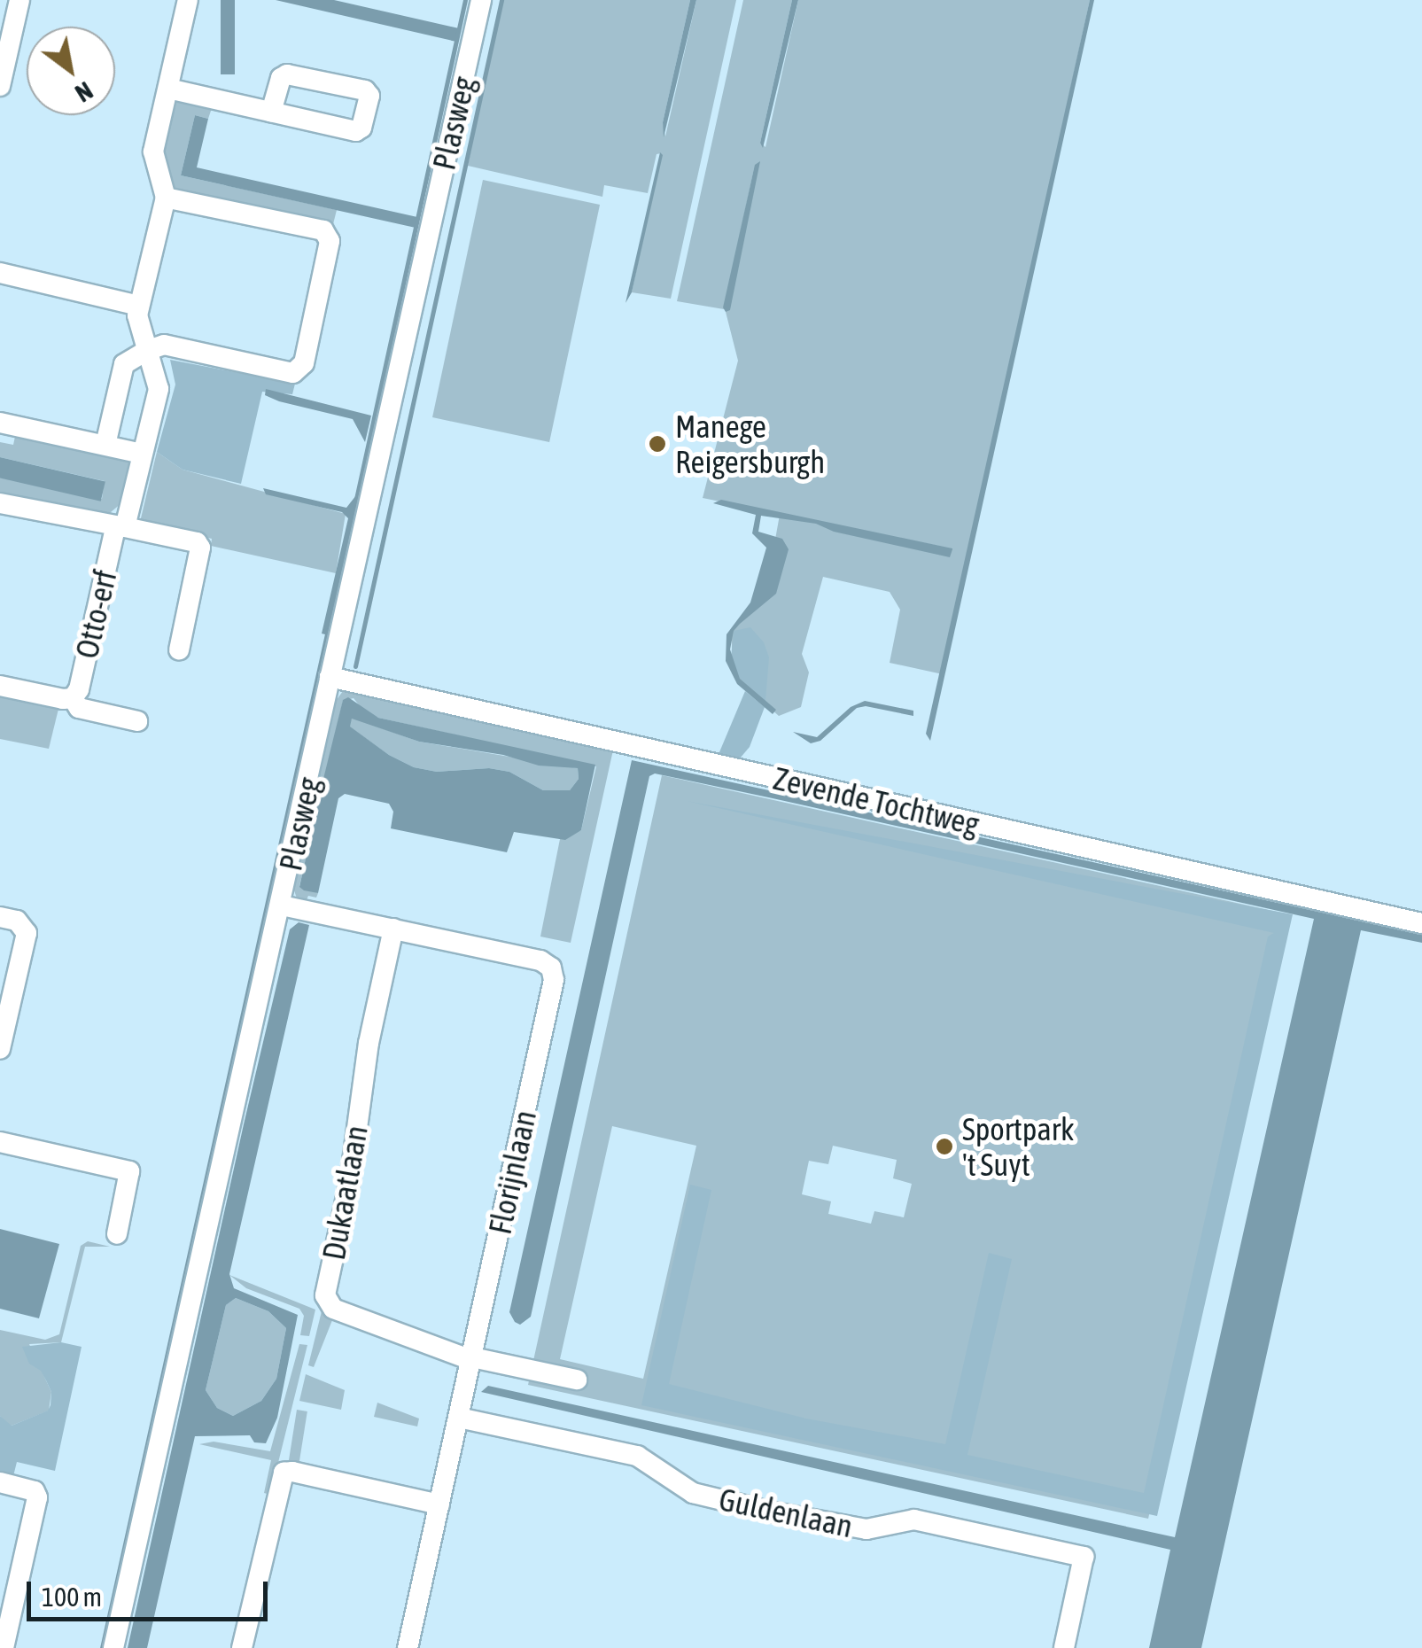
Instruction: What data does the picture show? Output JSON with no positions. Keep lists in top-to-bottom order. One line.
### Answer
{"streets":{"street":["Plasweg","Otto-erf","Zevende Tochtweg","Florijnlaan","Dukaatlaan","Guldenlaan"]},"crossings":[["Plasweg","Zevende Tochtweg"],["Plasweg","Florijnlaan"],["Florijnlaan","Dukaatlaan"],["Florijnlaan","Guldenlaan"]],"places":["Manege Reigersburgh","Sportpark 't Suyt"],"scale_bar":"100 m","north":"bottom right"}
